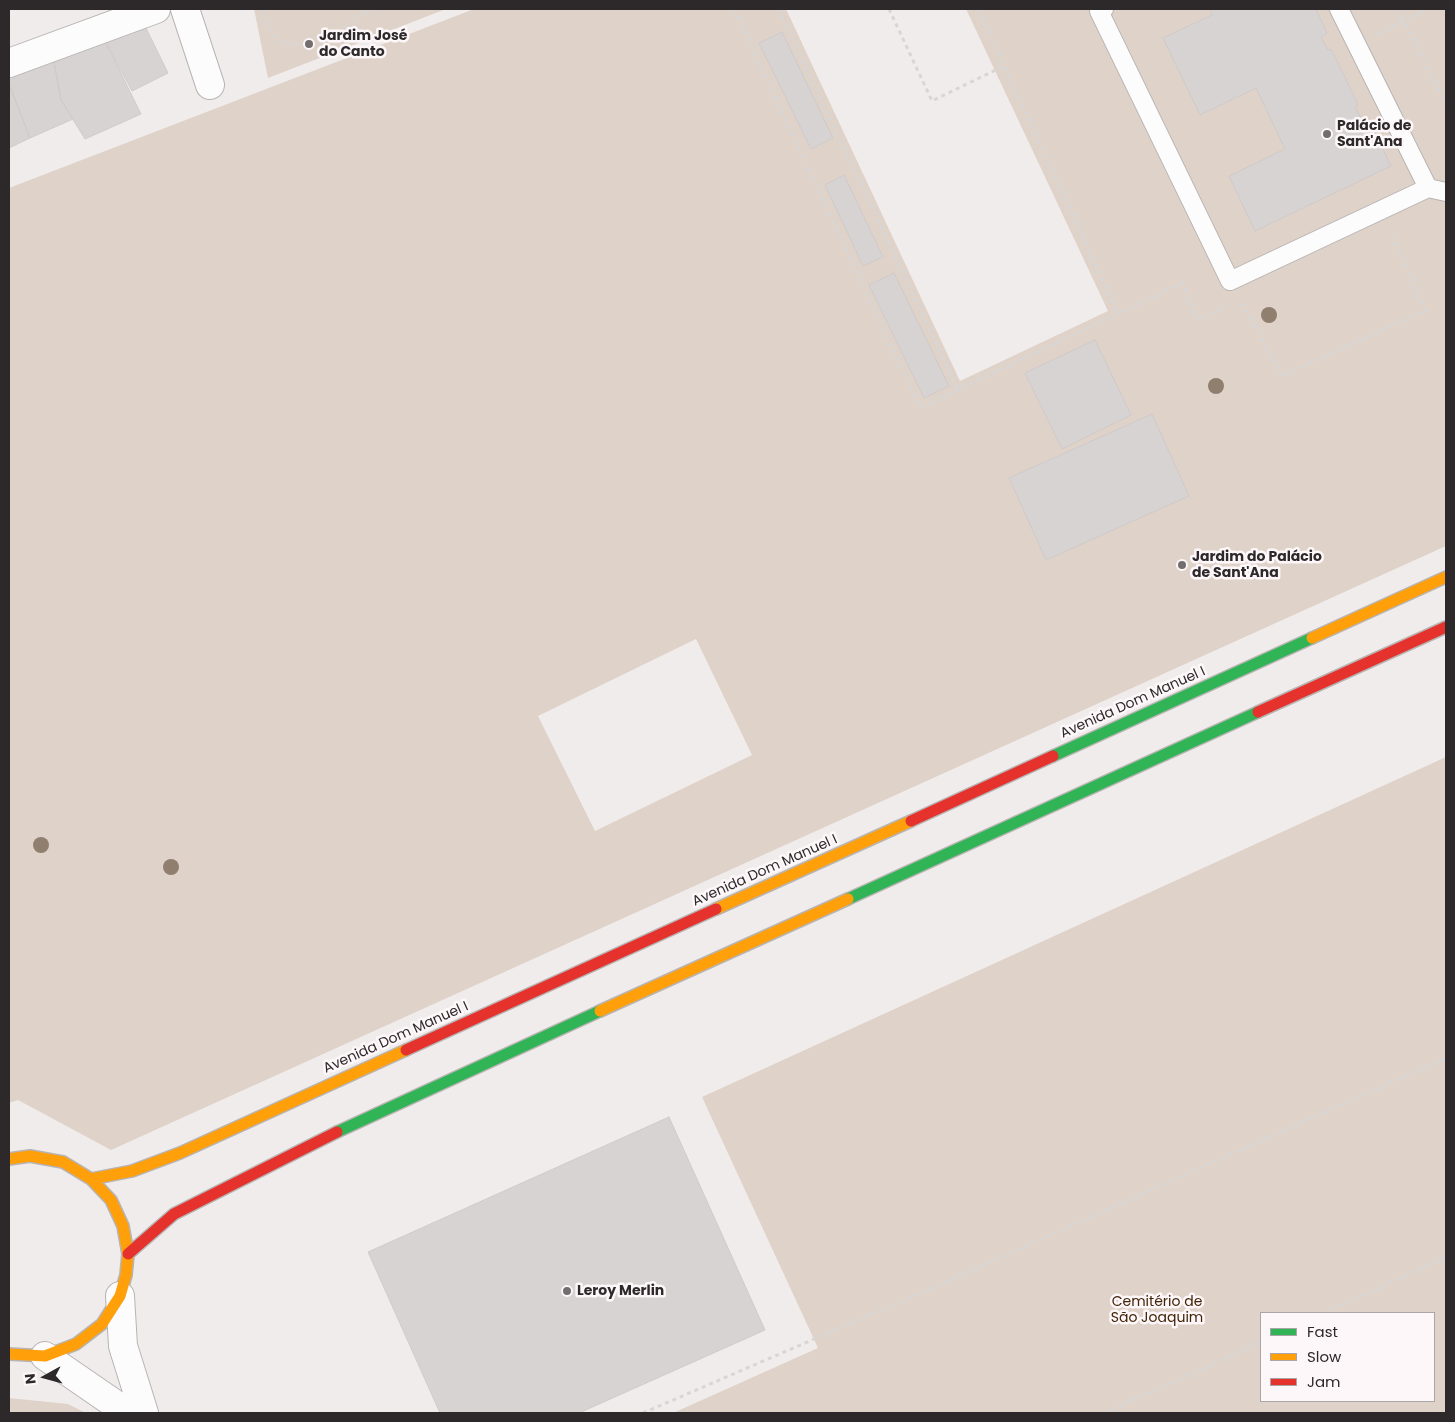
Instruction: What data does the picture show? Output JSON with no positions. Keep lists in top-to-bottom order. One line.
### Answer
{"streets":{"main road":["Avenida Dom Manuel I"]},"parks":["Cemitério de São Joaquim"],"places":["Jardim José do Canto","Palácio de Sant'Ana","Jardim do Palácio de Sant'Ana","Leroy Merlin"],"legend":["Fast","Slow","Jam"],"north":"left"}
